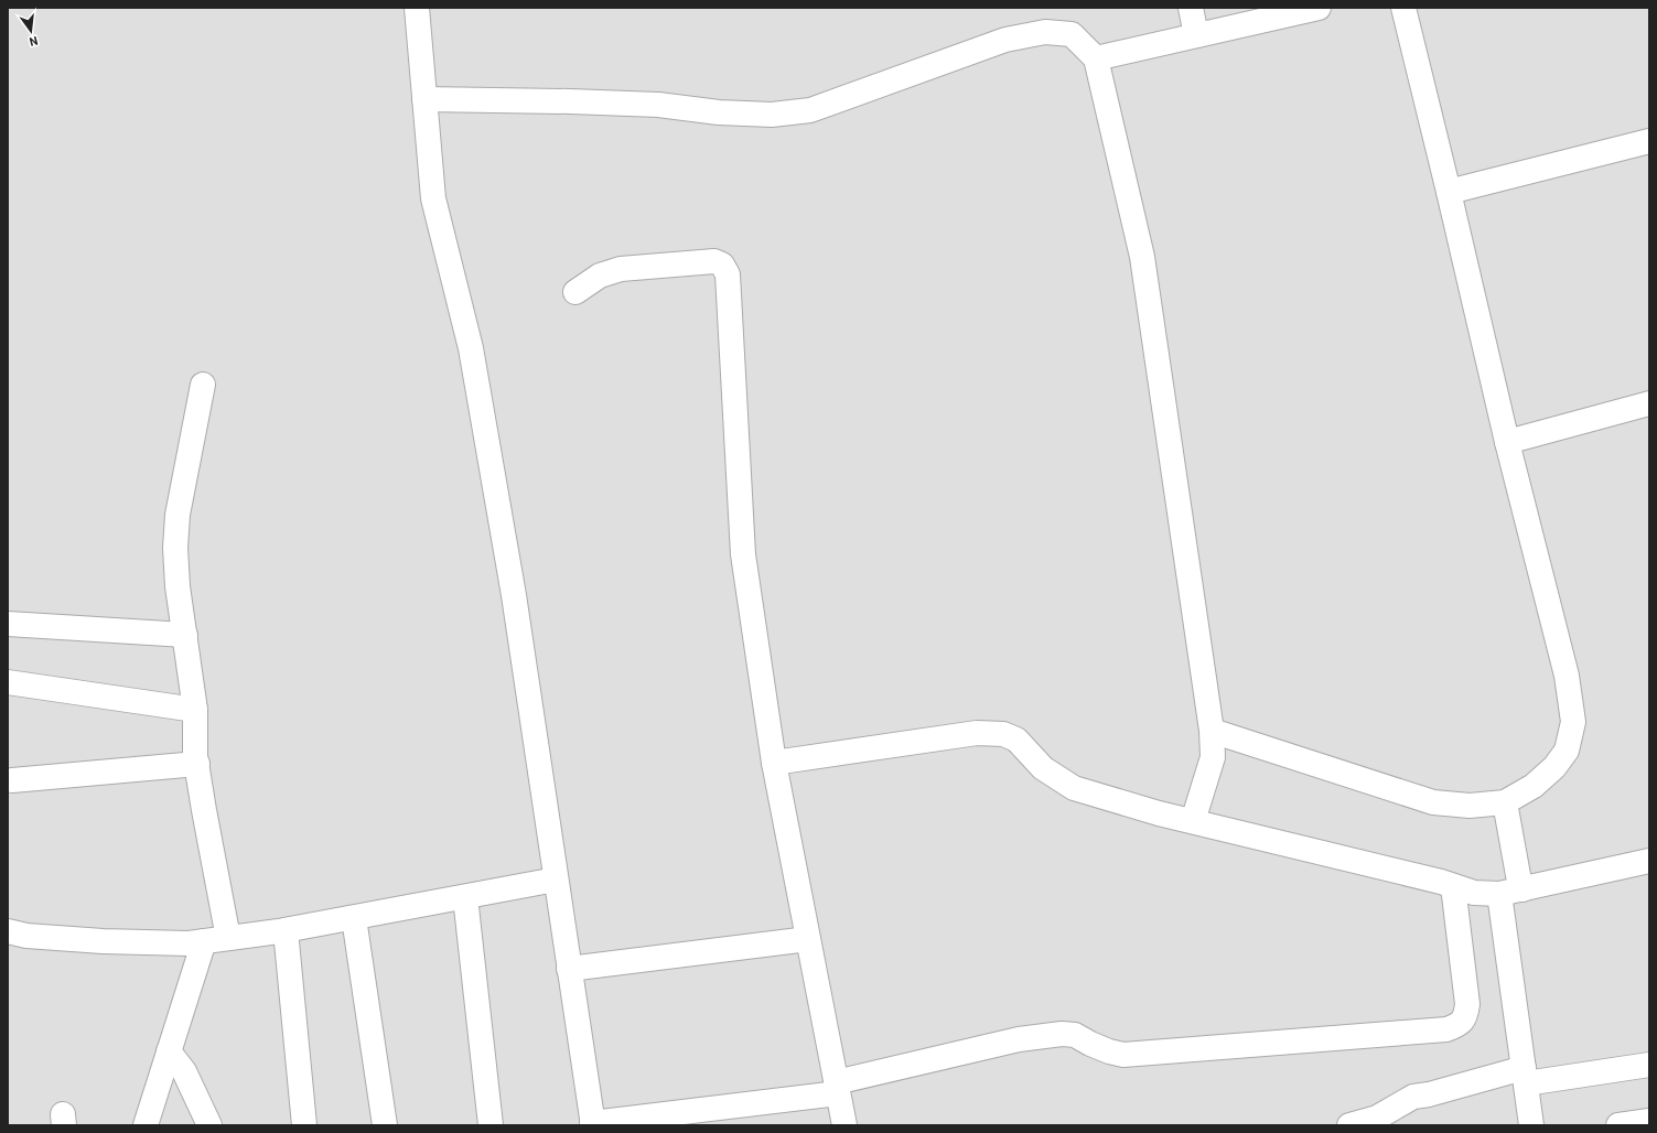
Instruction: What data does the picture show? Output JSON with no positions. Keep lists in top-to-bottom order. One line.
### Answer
{"north":"bottom"}
